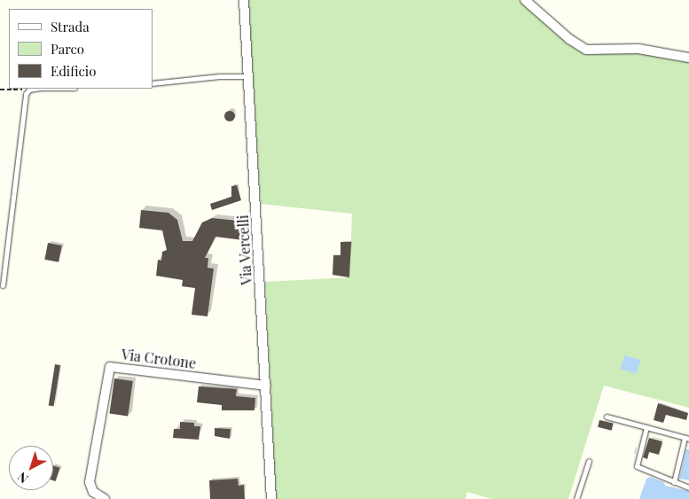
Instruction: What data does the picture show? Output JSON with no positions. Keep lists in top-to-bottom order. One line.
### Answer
{"streets":{"street":["Via Vercelli","Via Crotone"]},"crossings":[["Via Vercelli","Via Crotone"]],"legend":["Strada","Parco","Edificio"],"north":"bottom left"}
